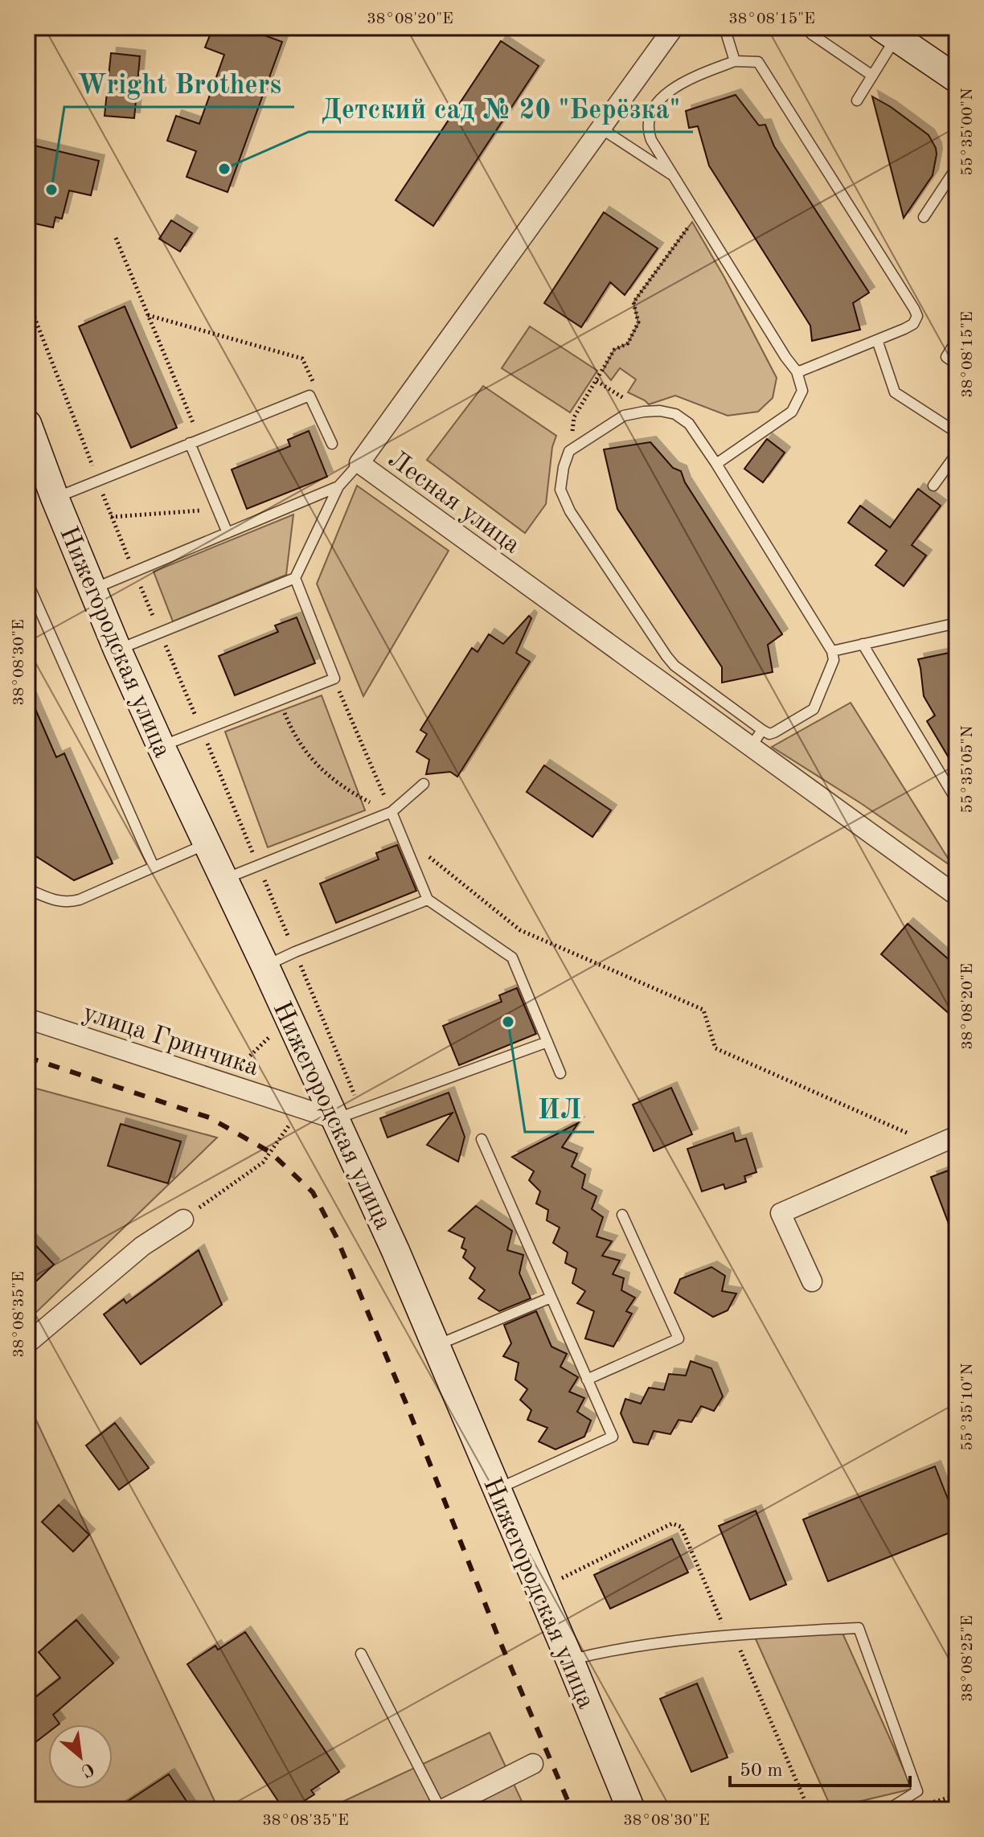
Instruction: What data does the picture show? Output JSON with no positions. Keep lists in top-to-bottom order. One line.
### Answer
{"streets":{"street":["Лесная улица","Нижегородская улица","улица Гринчика"]},"crossings":[["Нижегородская улица","улица Гринчика"]],"places":["Детский сад № 20 \"Берёзка\"","Wright Brothers","ИЛ"],"scale_bar":"50 m","north":"bottom right","coordinates":["38°08'20\"E","38°08'15\"E","55°35'00\"N","38°08'30\"E","55°35'05\"N","38°08'35\"E","55°35'10\"N","38°08'25\"E"]}
